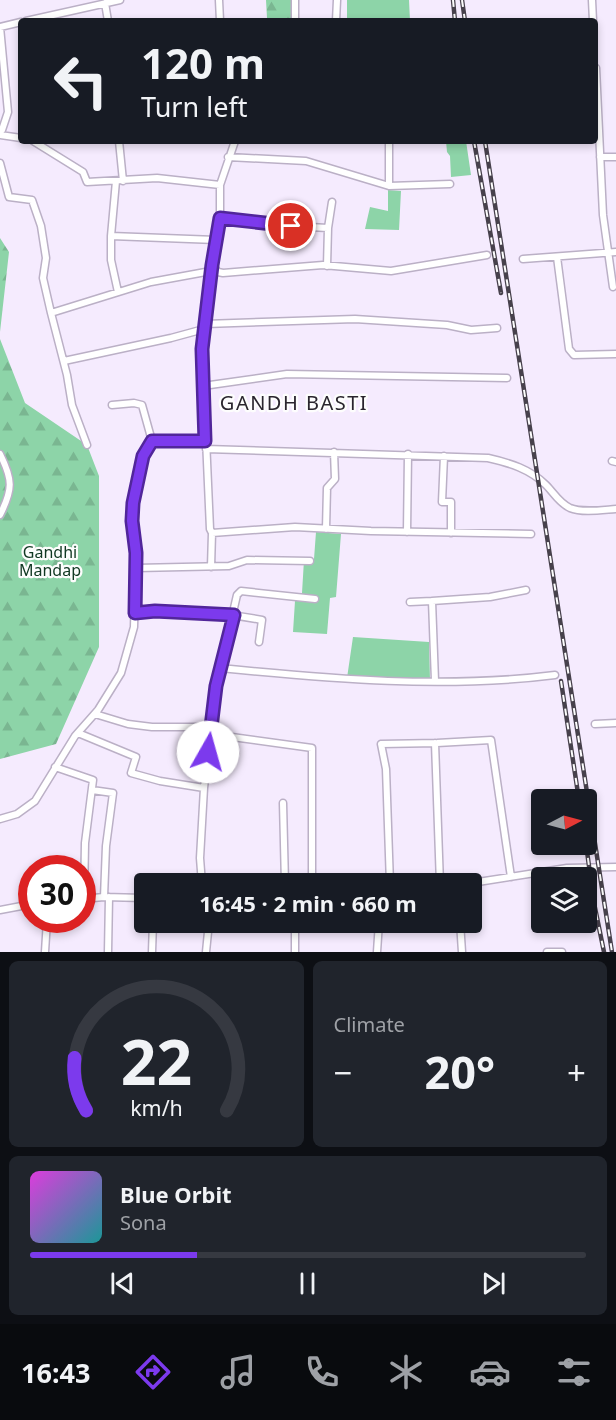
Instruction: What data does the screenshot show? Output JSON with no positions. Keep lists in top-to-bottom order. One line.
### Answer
{"districts":["GANDH BASTI"],"parks":["Gandhi Mandap"],"north":"right","page":{"turn":["120 m","Turn left"],"limit":"30","trip":"16:45 · 2 min · 660 m","tile":"Climate","heat":["−","20°","+"],"song":["Blue Orbit","Sona"],"tabs":"16:43","gauge":["22","km/h"]}}
